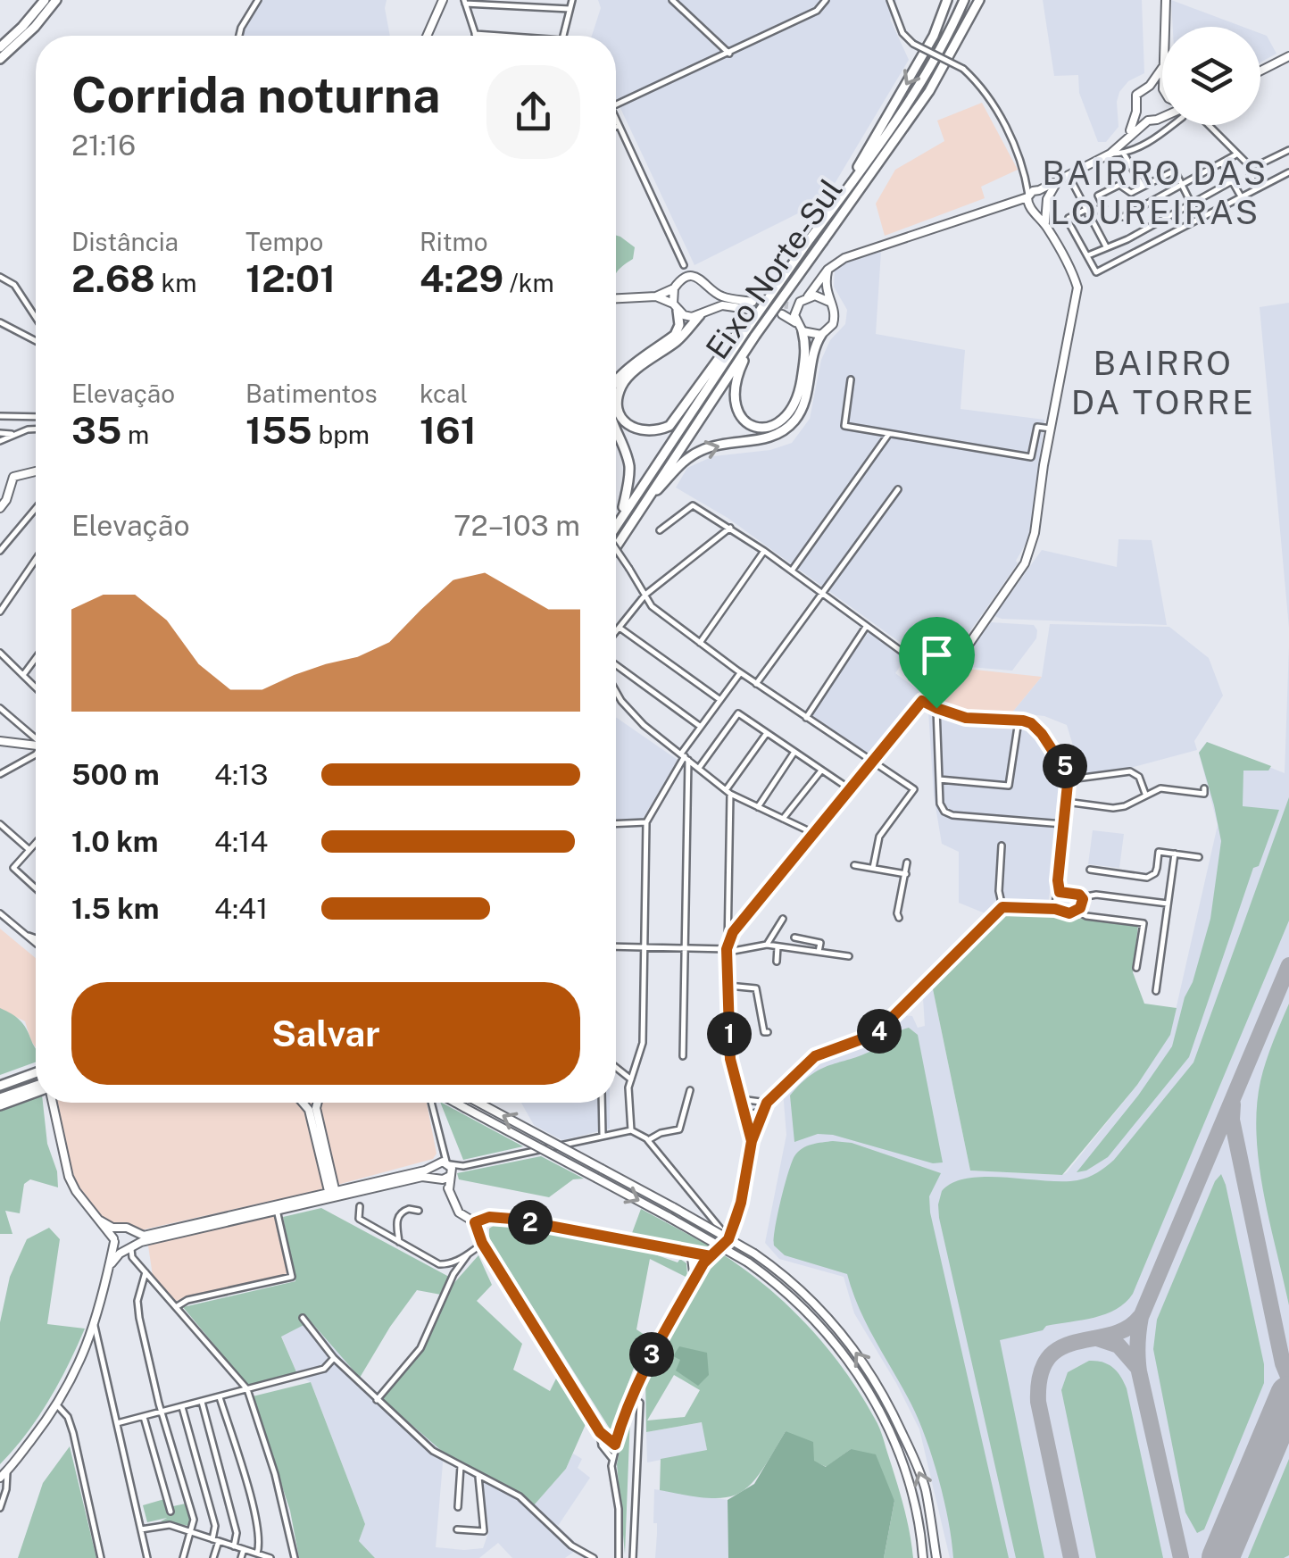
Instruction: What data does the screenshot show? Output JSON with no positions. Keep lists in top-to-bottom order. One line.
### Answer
{"streets":{"highway":["Eixo Norte-Sul"]},"districts":["BAIRRO DAS LOUREIRAS","BAIRRO DA TORRE"],"page":{"heading":["Corrida noturna","21:16"],"stats":[["Distância","2.68 km"],["Tempo","12:01"],["Ritmo","4:29 /km"],["Elevação","35 m"],["Batimentos","155 bpm"],["kcal","161"]],"chart":["Elevação","72–103 m"],"list":[{"name":"500 m","note":"4:13"},{"name":"1.0 km","note":"4:14"},{"name":"1.5 km","note":"4:41"}],"pins":["5","4","1","2","3"],"buttons":"Salvar"}}
